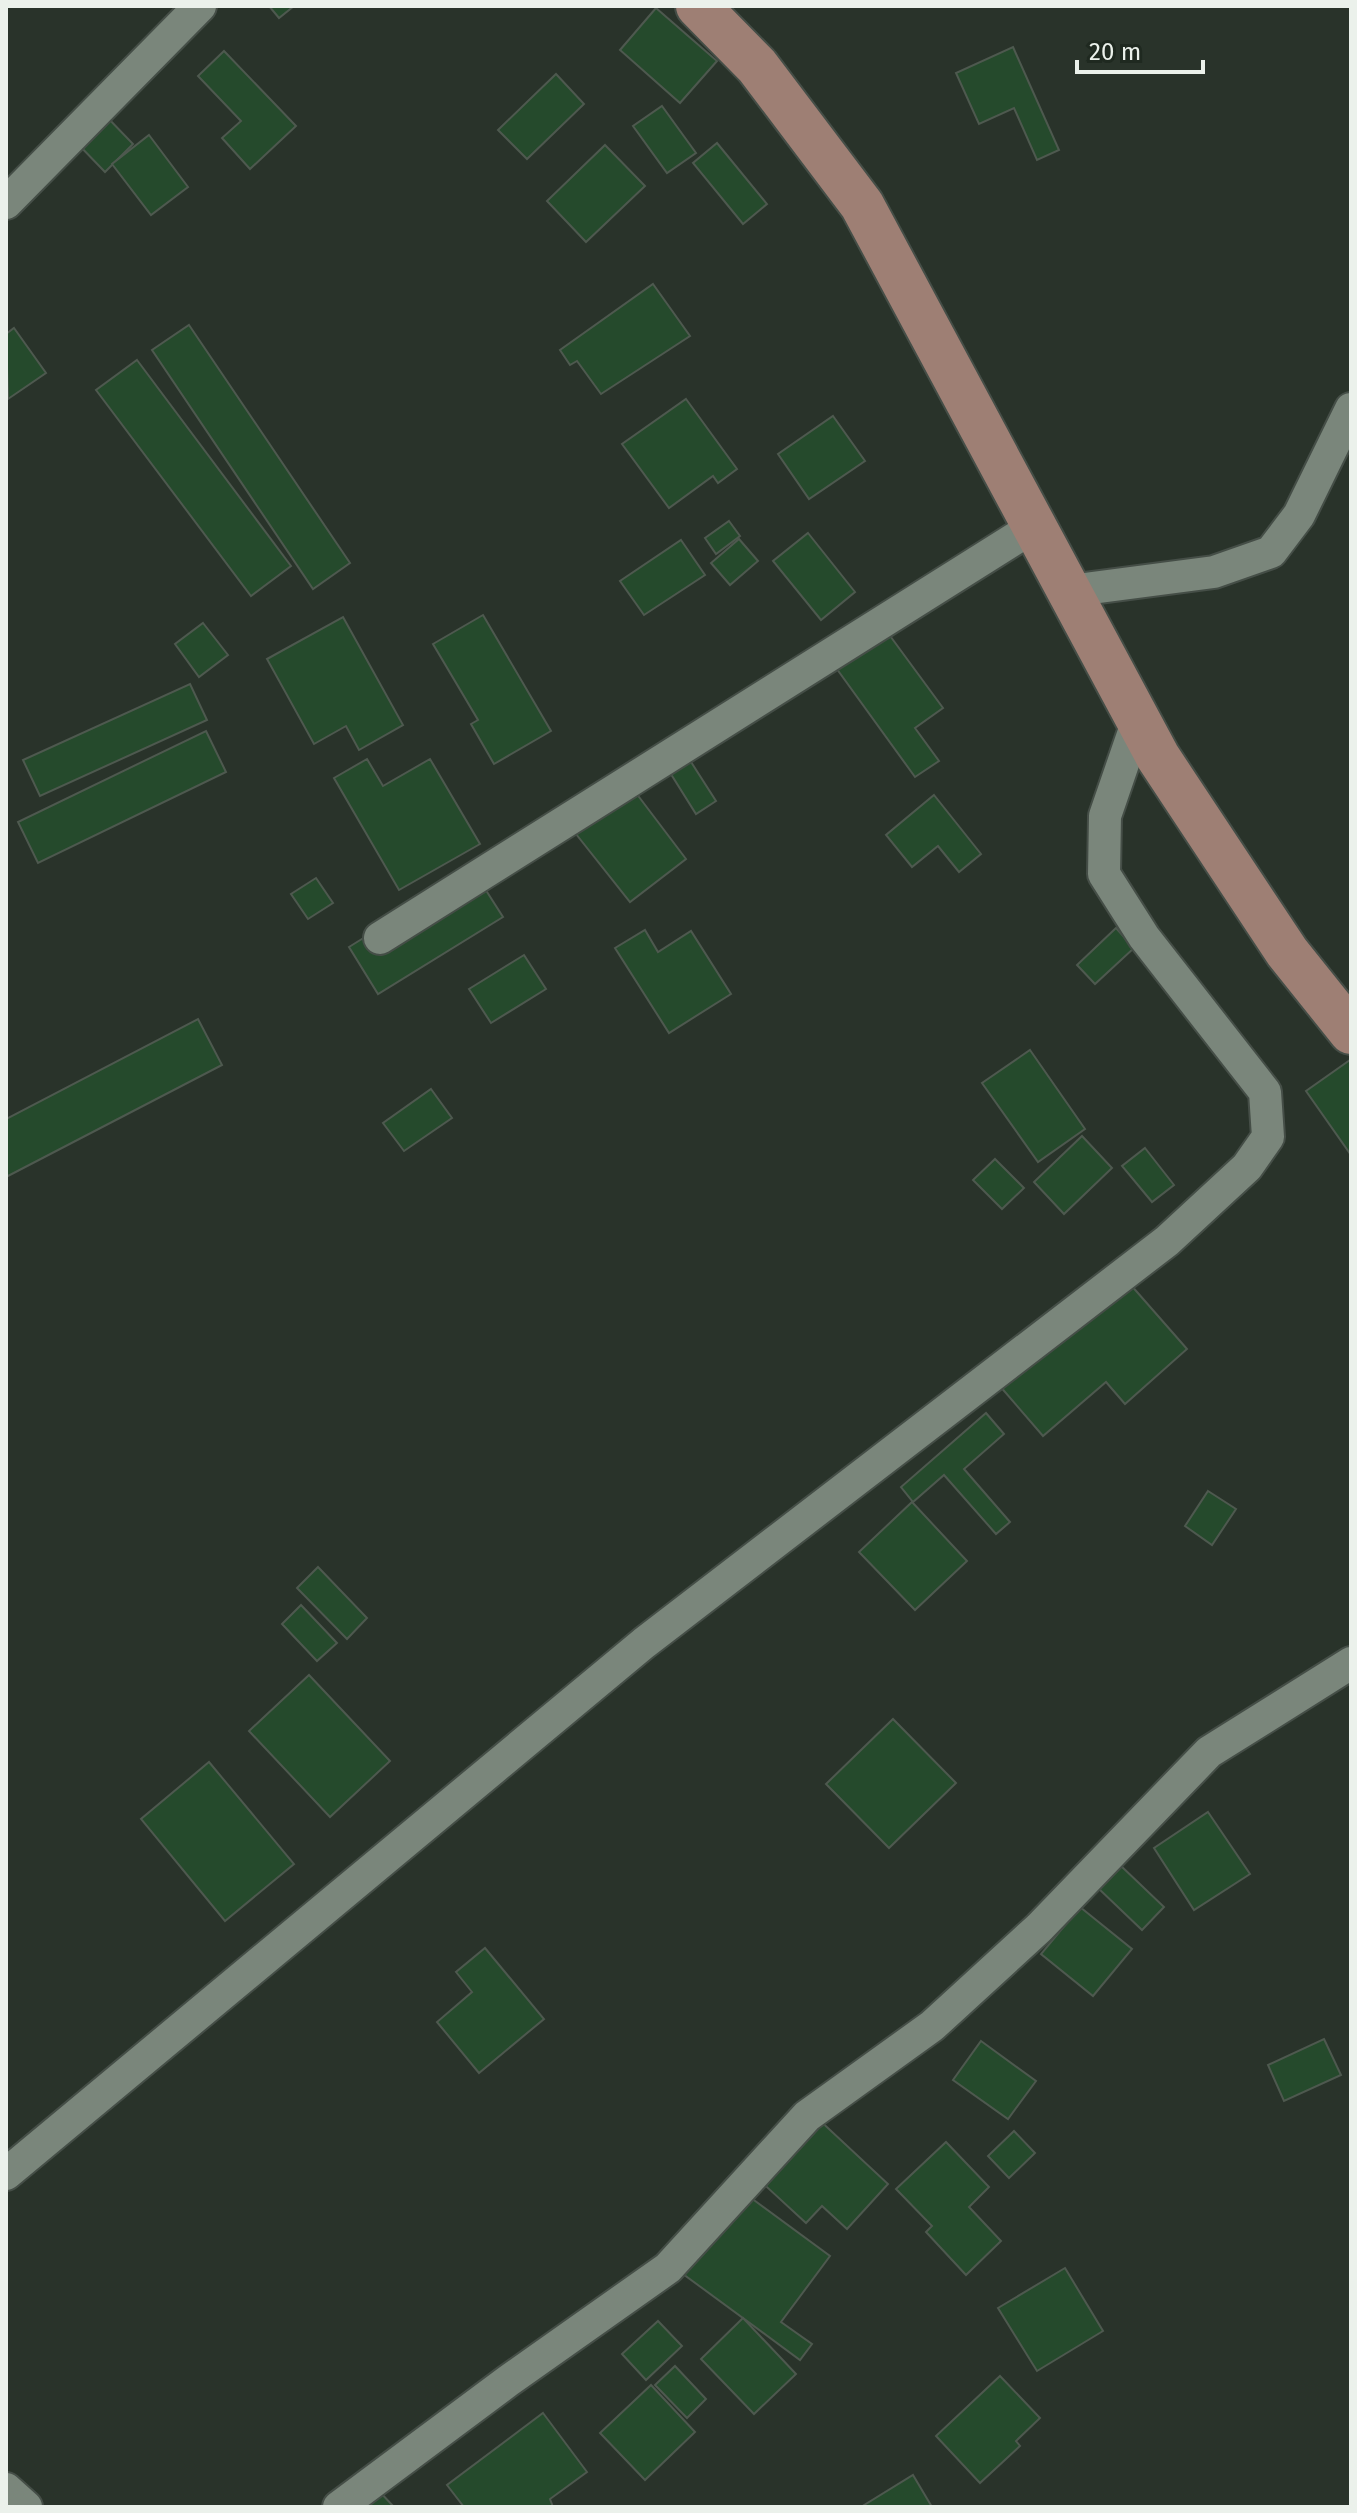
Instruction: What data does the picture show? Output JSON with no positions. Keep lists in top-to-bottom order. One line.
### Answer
{"scale_bar":"20 m"}
